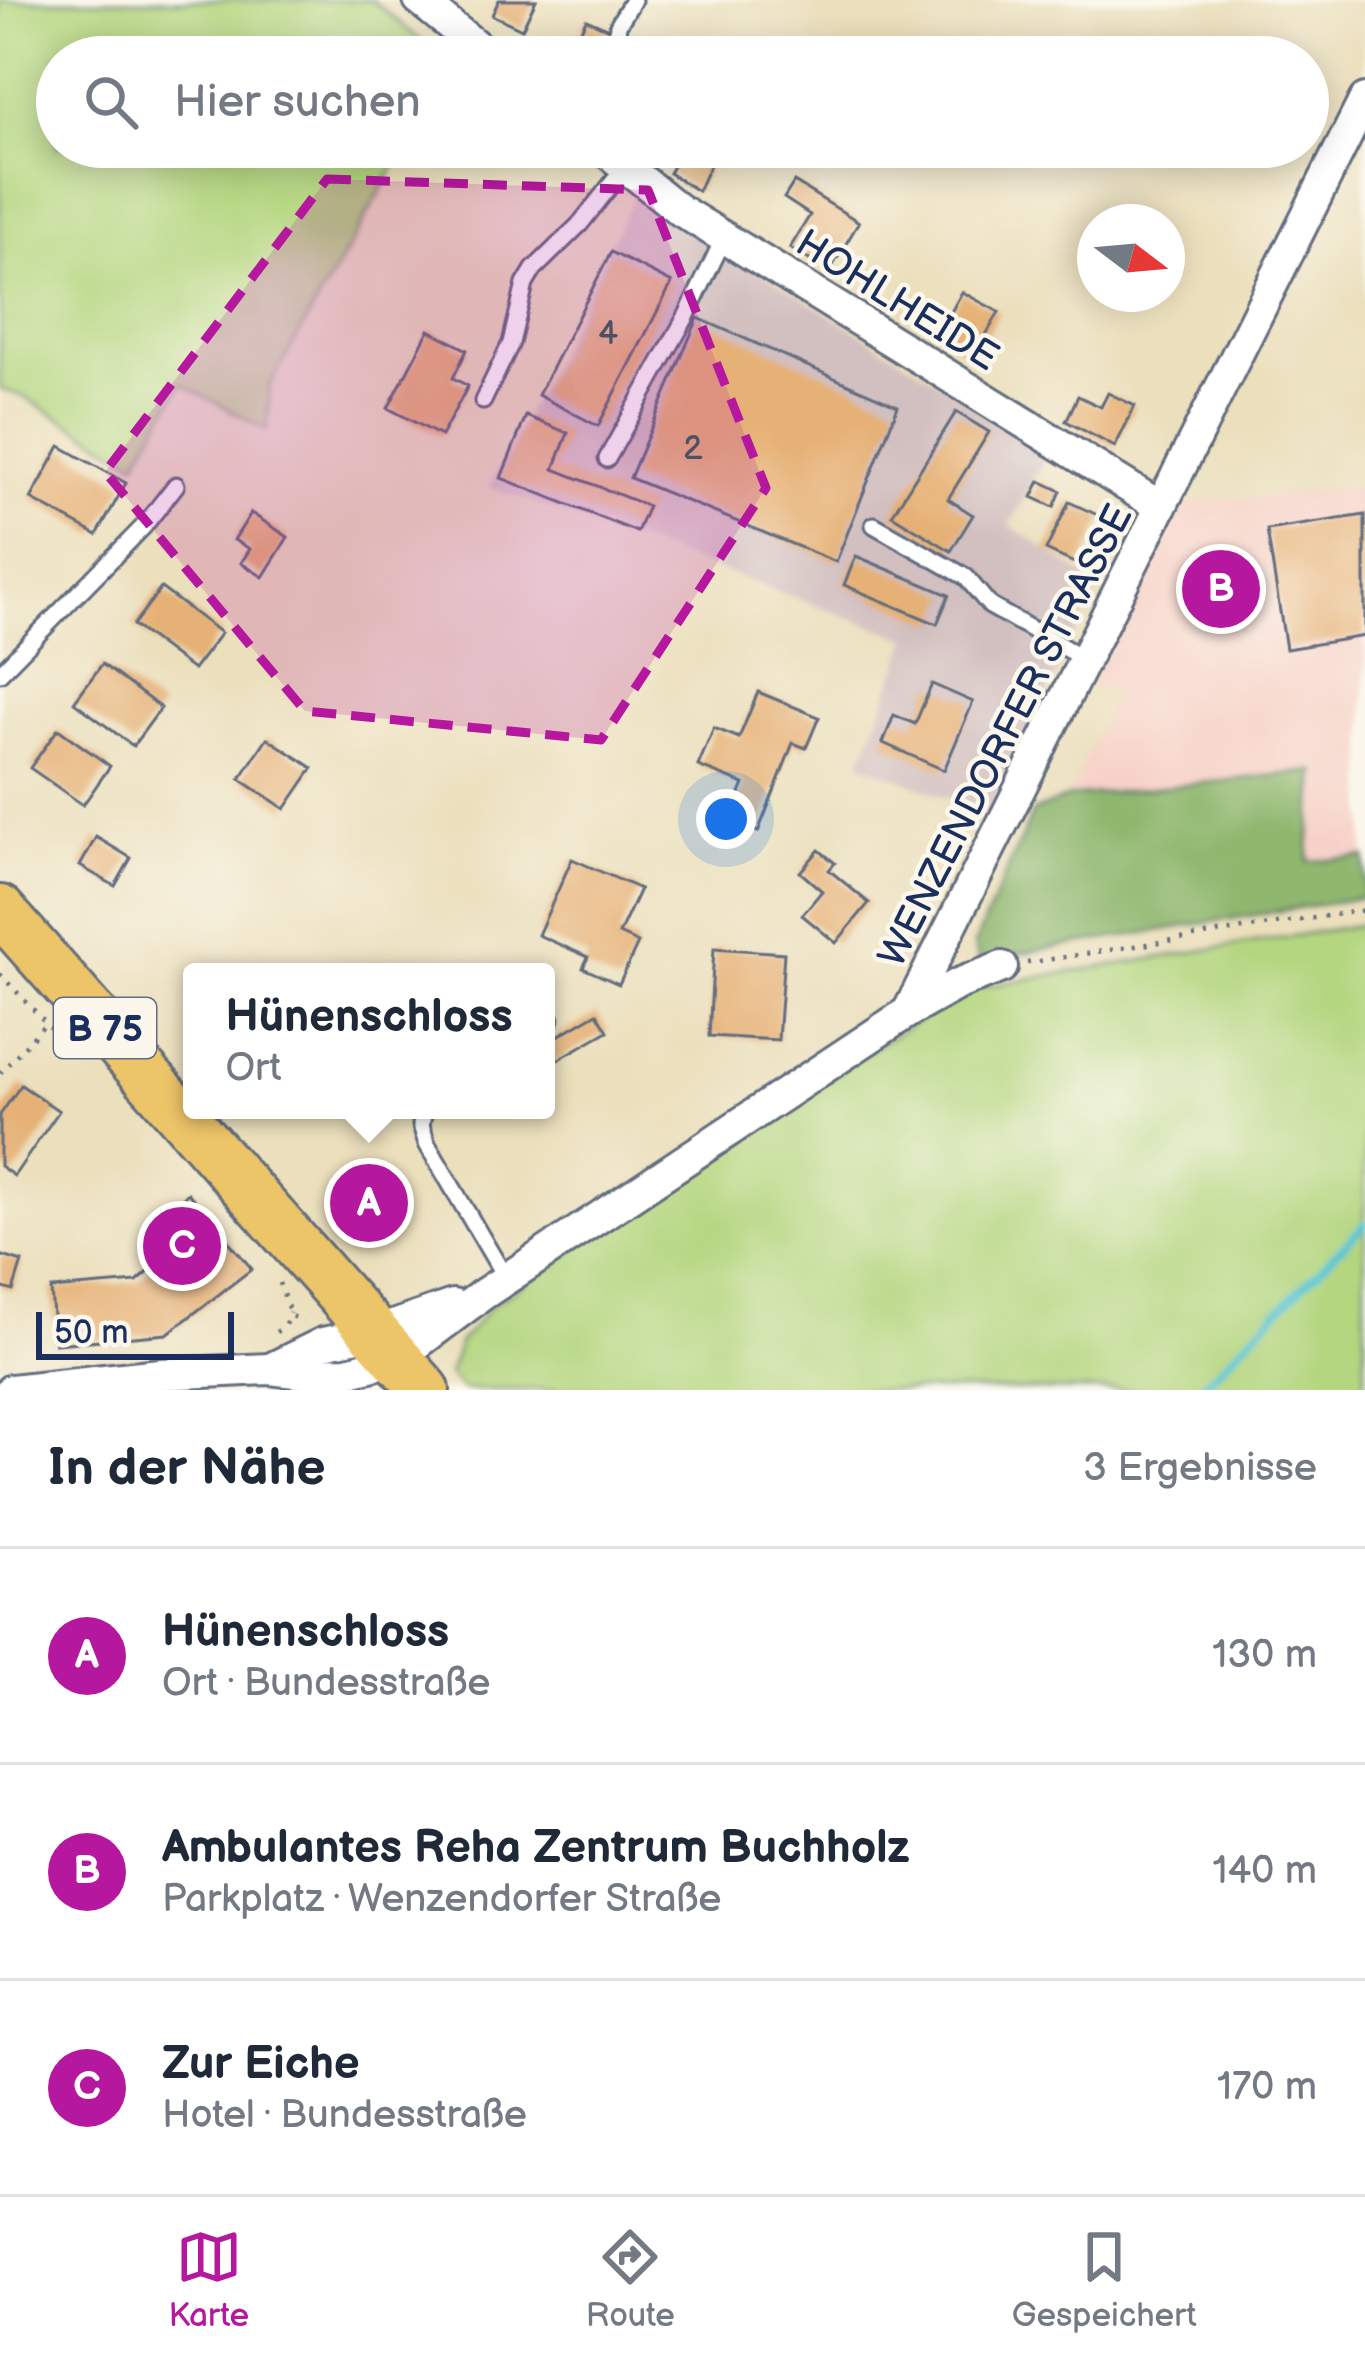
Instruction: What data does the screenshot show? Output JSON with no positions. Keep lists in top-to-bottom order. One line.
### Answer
{"streets":{"main road":["B 75"],"street":["HOHLHEIDE","WENZENDORFER STRASSE"]},"crossings":[["HOHLHEIDE","WENZENDORFER STRASSE"],["WENZENDORFER STRASSE","B 75"]],"house_numbers":["4","2"],"scale_bar":"50 m","north":"right","page":{"search":"Hier suchen","pins":["B","A","C"],"popup":["Hünenschloss","Ort"],"scale":"50 m","heading":["In der Nähe","3 Ergebnisse"],"list":[{"mark":"A","name":"Hünenschloss","note":"Ort · Bundesstraße","value":"130 m"},{"mark":"B","name":"Ambulantes Reha Zentrum Buchholz","note":"Parkplatz · Wenzendorfer Straße","value":"140 m"},{"mark":"C","name":"Zur Eiche","note":"Hotel · Bundesstraße","value":"170 m"}],"nav":["Karte","Route","Gespeichert"]}}
